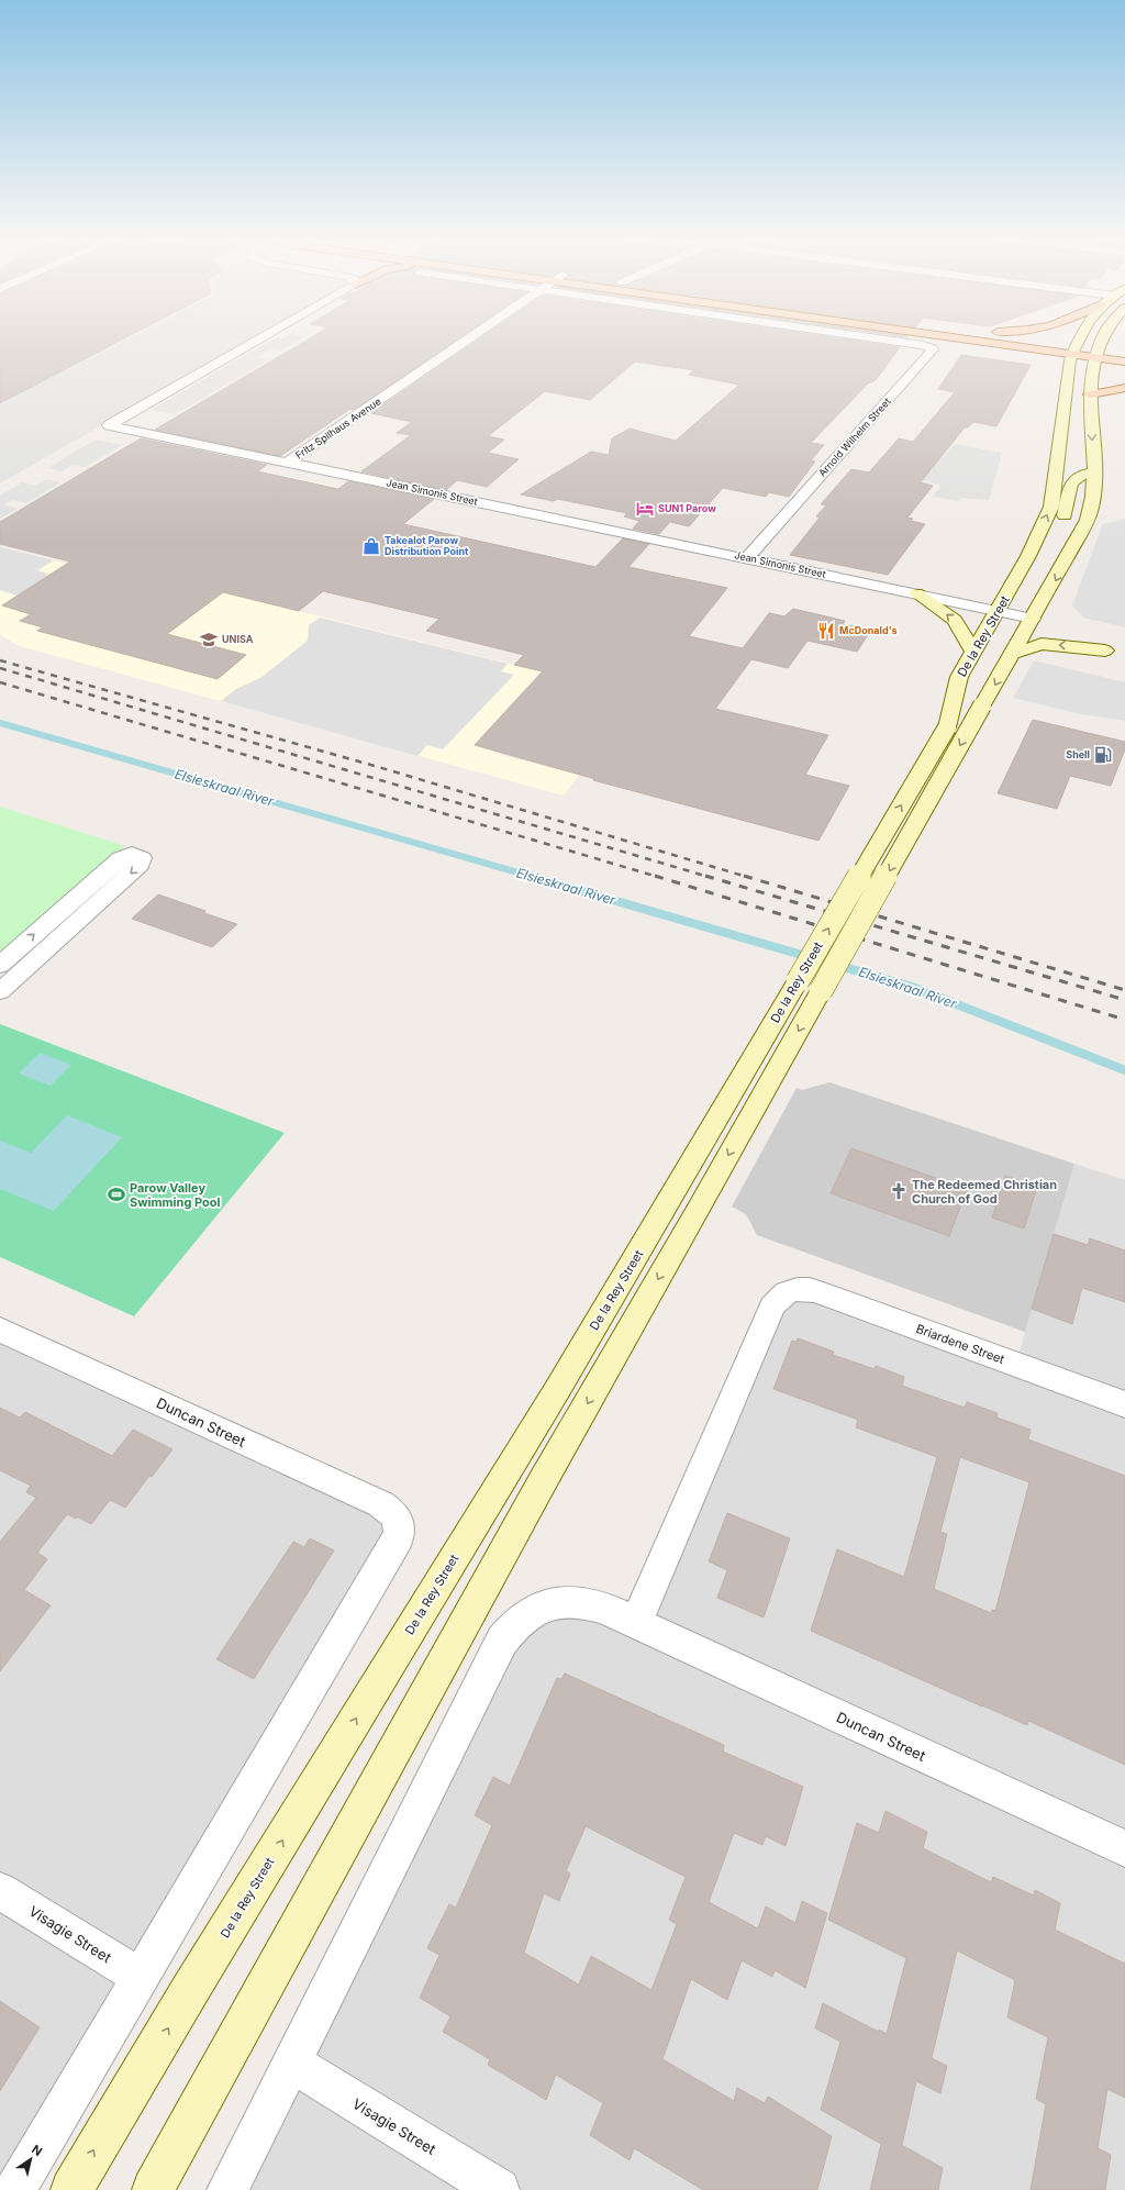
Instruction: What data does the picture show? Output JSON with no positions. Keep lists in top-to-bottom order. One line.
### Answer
{"streets":{"main road":["De la Rey Street"],"street":["Fritz Spilhaus Avenue","Arnold Wilhelm Street","Jean Simonis Street","Briardene Street","Duncan Street","Visagie Street"]},"crossings":[["Fritz Spilhaus Avenue","Jean Simonis Street"],["Arnold Wilhelm Street","Jean Simonis Street"],["Jean Simonis Street","De la Rey Street"],["Briardene Street","Duncan Street"],["Duncan Street","Visagie Street"]],"water":["Elsieskraal River"],"places":{"hotel":["SUN1 Parow"],"shop":["Takealot Parow Distribution Point"],"restaurant":["McDonald's"],"school or university":["UNISA"],"fuel station":["Shell"],"church":["The Redeemed Christian Church of God"],"sports":["Parow Valley Swimming Pool"]},"north":"top right"}
